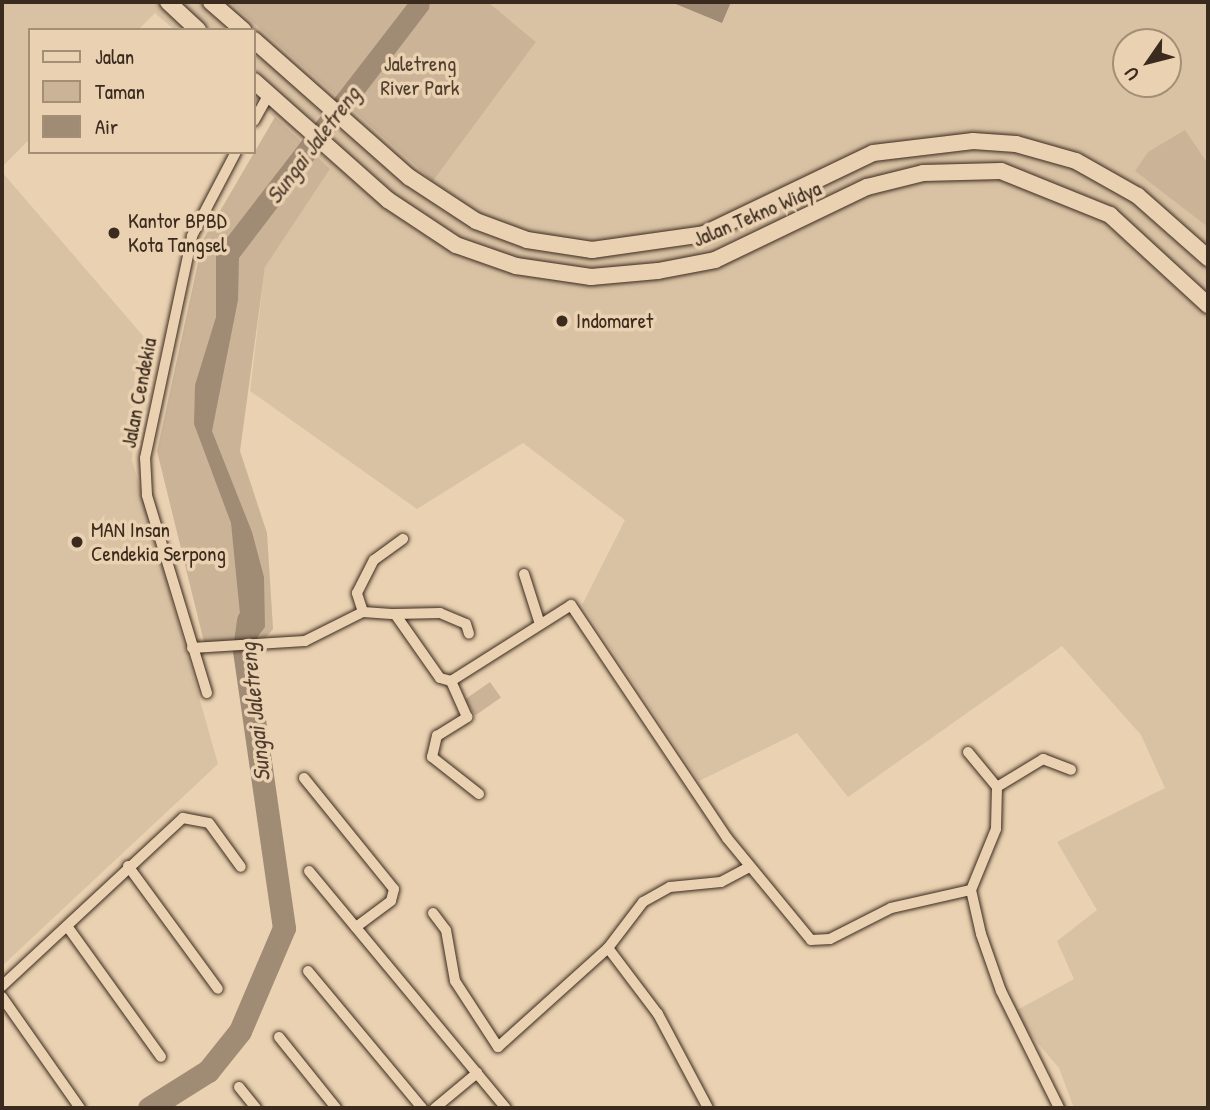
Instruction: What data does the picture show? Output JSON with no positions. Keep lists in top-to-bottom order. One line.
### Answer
{"streets":{"main road":["Jalan Tekno Widya"],"street":["Jalan Cendekia"]},"water":["Sungai Jaletreng"],"parks":["Jaletreng River Park"],"places":["Kantor BPBD Kota Tangsel","Indomaret","MAN Insan Cendekia Serpong"],"legend":["Jalan","Taman","Air"],"north":"bottom left"}
